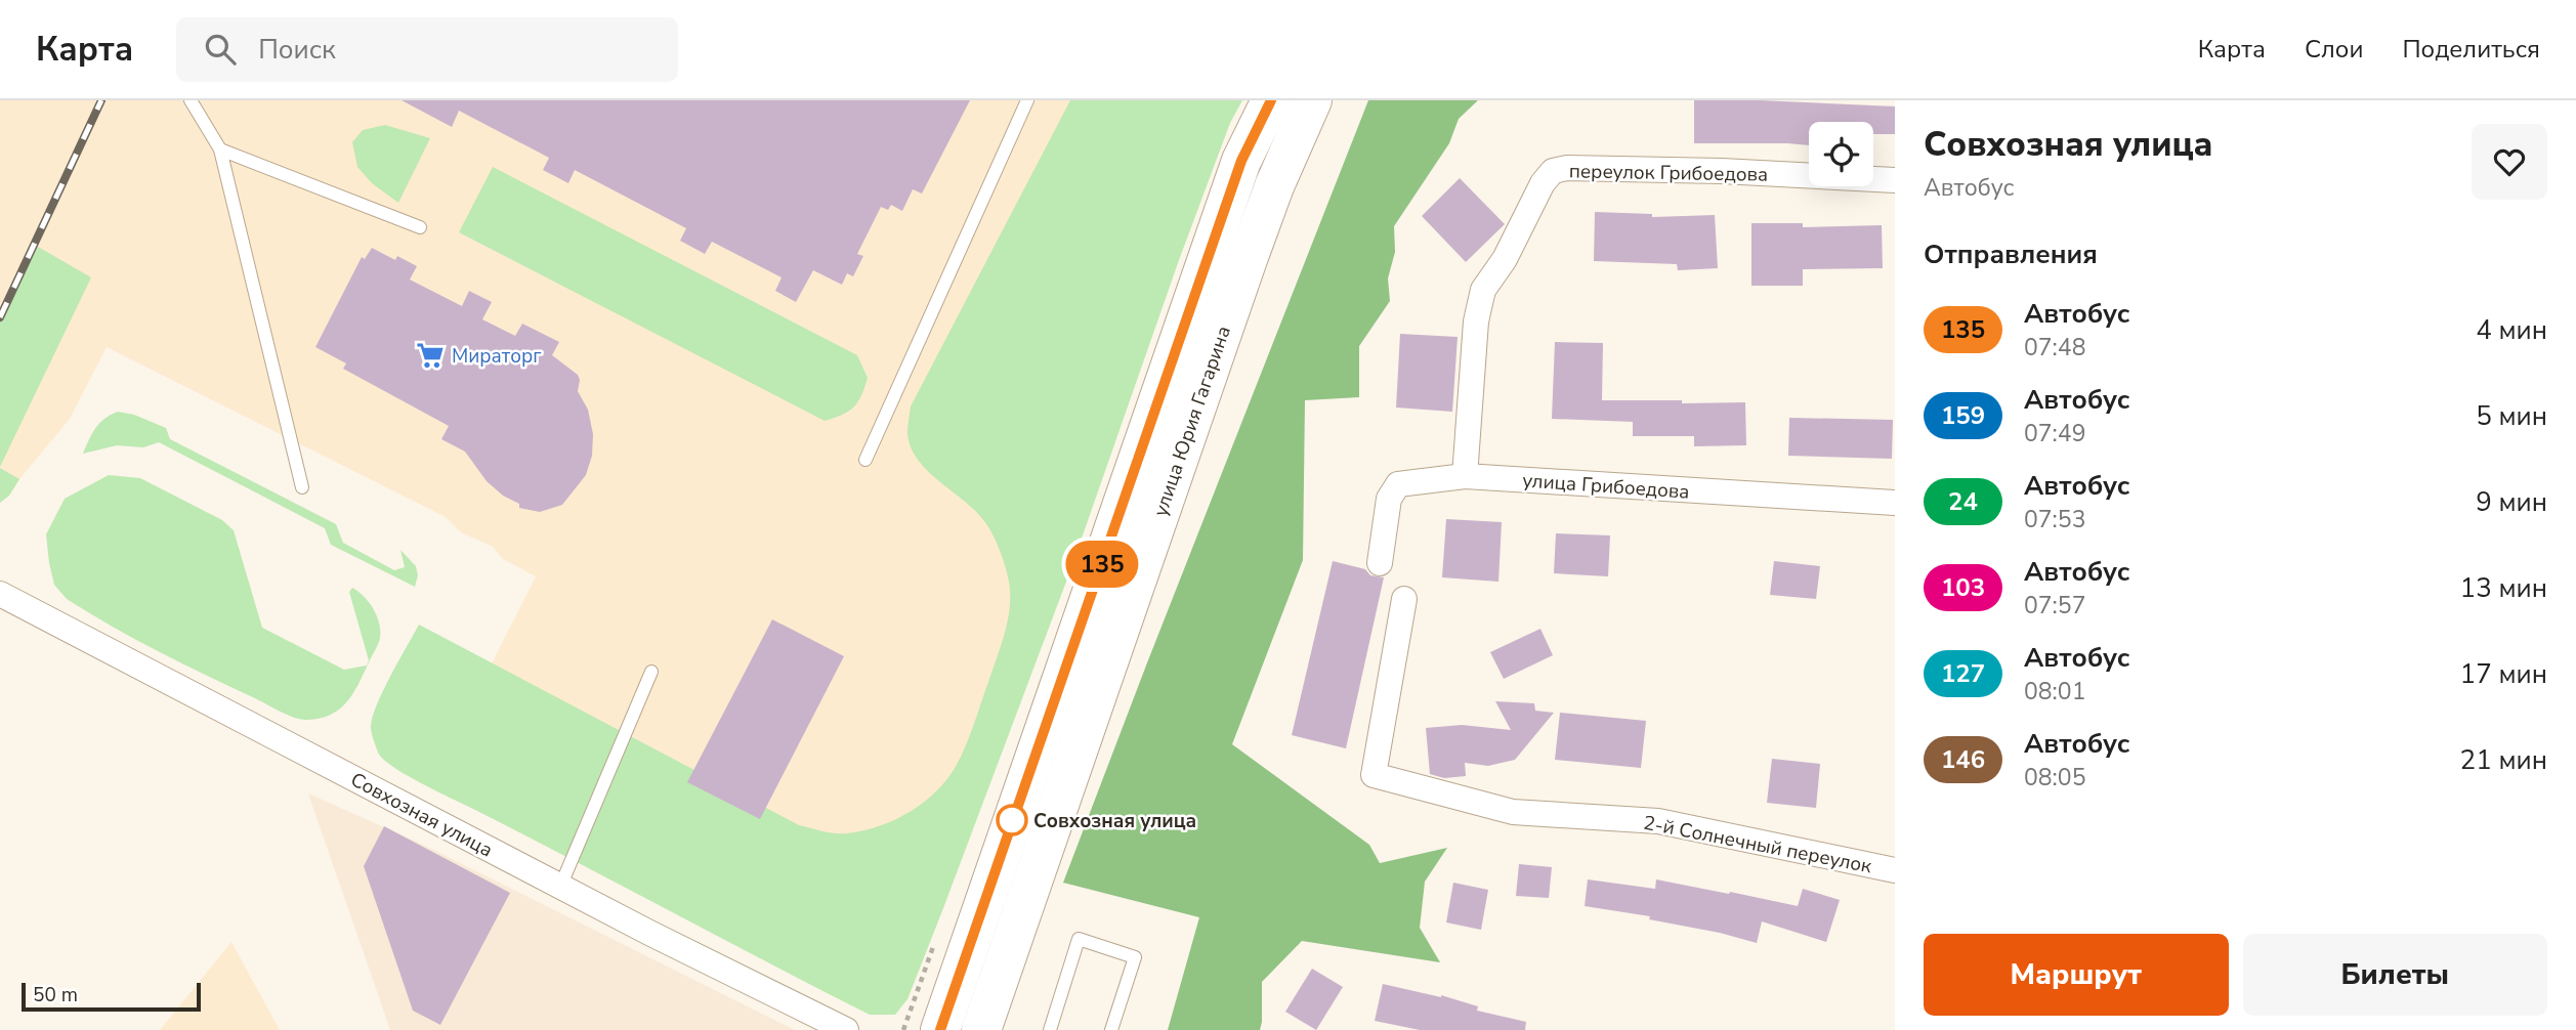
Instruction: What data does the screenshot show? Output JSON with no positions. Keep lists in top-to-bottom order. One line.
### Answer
{"streets":{"main road":["улица Юрия Гагарина"],"street":["переулок Грибоедова","улица Грибоедова","Совхозная улица","2-й Солнечный переулок"]},"crossings":[["переулок Грибоедова","улица Грибоедова"]],"places":{"supermarket":["Мираторг"],"other":["Совхозная улица"]},"lines":["bus line 135"],"scale_bar":"50 m","page":{"header":"Карта","search":"Поиск","nav":["Карта","Слои","Поделиться"],"on_map":"135","heading":[["Совхозная улица","Автобус"],"Отправления"],"list":[{"mark":"135","name":"Автобус","note":"07:48","value":"4 мин"},{"mark":"159","name":"Автобус","note":"07:49","value":"5 мин"},{"mark":"24","name":"Автобус","note":"07:53","value":"9 мин"},{"mark":"103","name":"Автобус","note":"07:57","value":"13 мин"},{"mark":"127","name":"Автобус","note":"08:01","value":"17 мин"},{"mark":"146","name":"Автобус","note":"08:05","value":"21 мин"}],"buttons":["Маршрут","Билеты"],"scale":"50 m"}}
